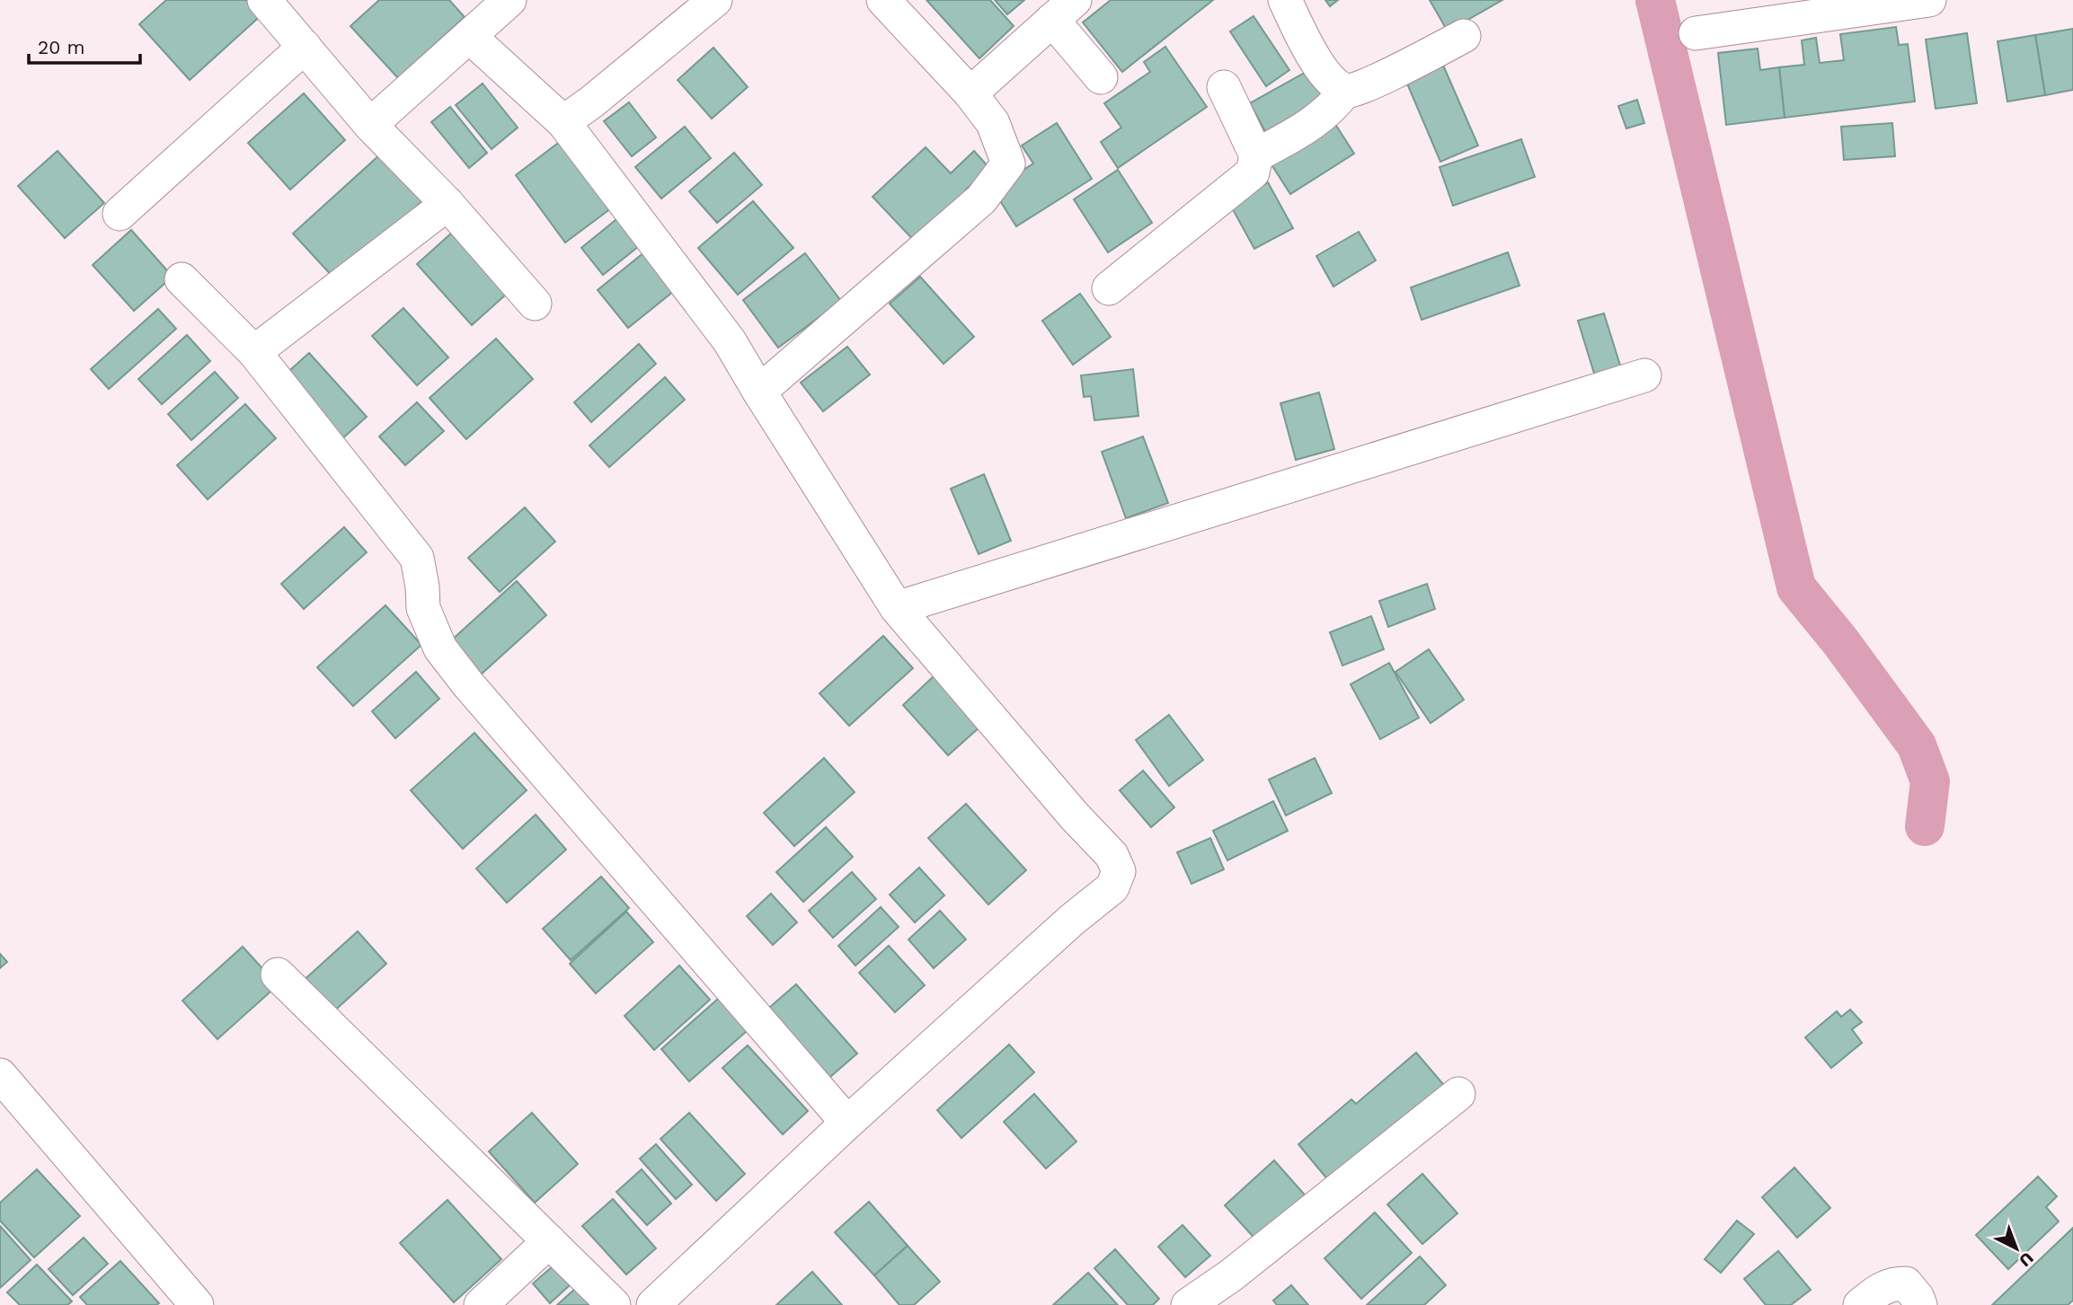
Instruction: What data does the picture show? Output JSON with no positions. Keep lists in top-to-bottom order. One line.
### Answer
{"scale_bar":"20 m","north":"bottom right"}
